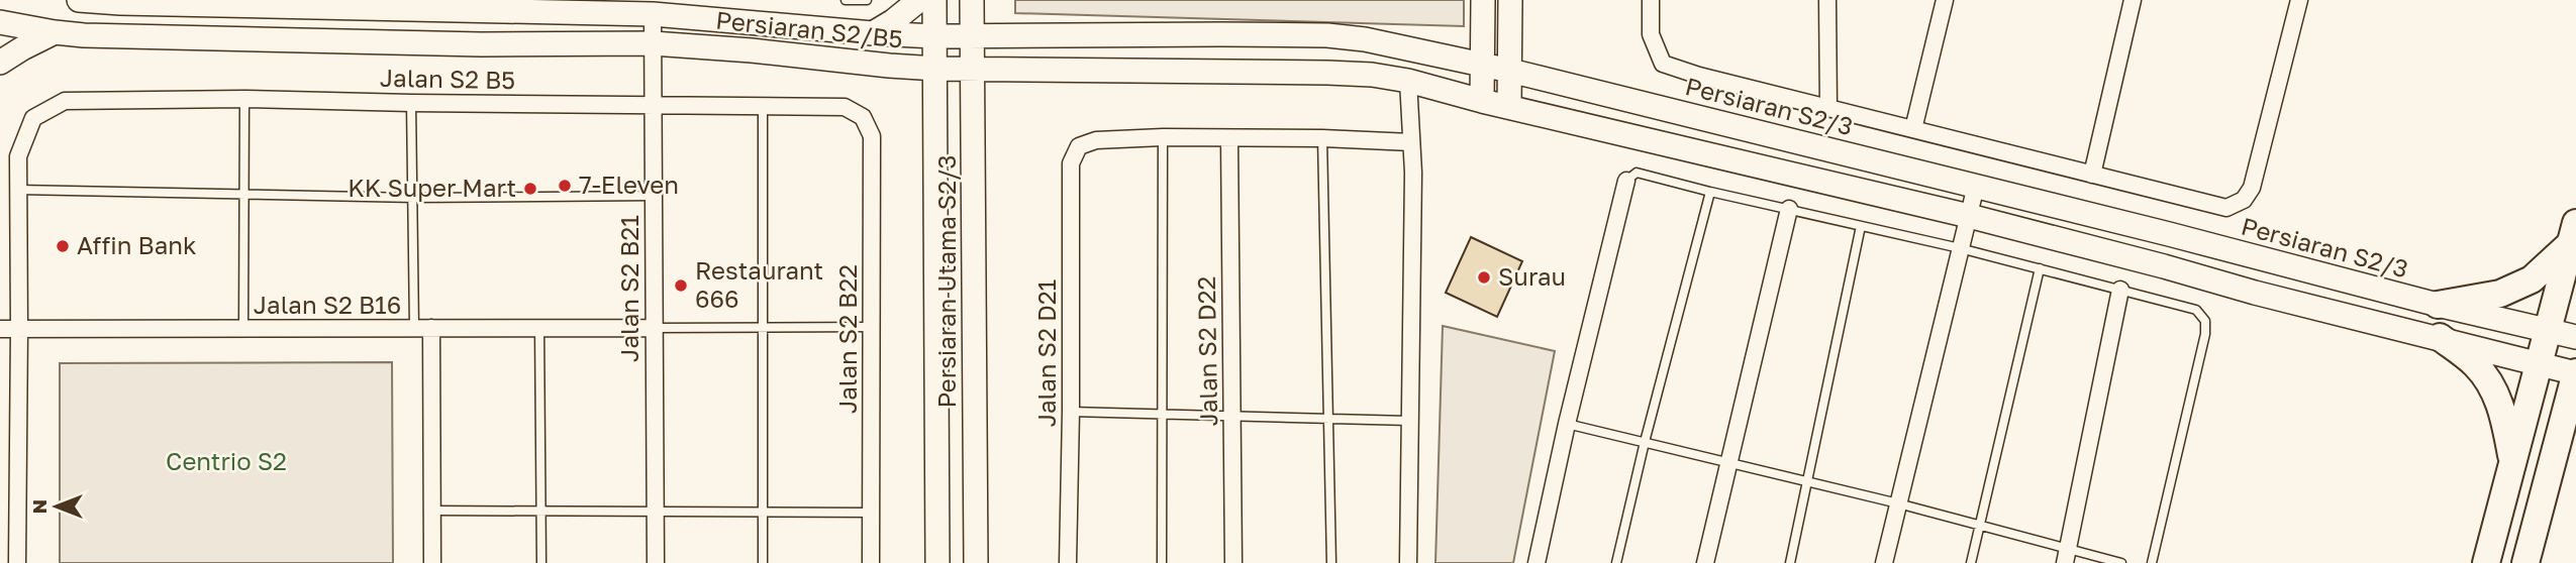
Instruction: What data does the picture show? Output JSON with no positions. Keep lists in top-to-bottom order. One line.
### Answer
{"streets":{"main road":["Persiaran S2/B5","Persiaran S2/3","Persiaran Utama S2/3"],"street":["Jalan S2 B5","Jalan S2 B21","Jalan S2 B16","Jalan S2 B22","Jalan S2 D22","Jalan S2 D21"]},"crossings":[["Persiaran S2/B5","Persiaran S2/3"],["Persiaran S2/B5","Persiaran Utama S2/3"],["Persiaran S2/B5","Jalan S2 B21"],["Jalan S2 B5","Jalan S2 B21"],["Jalan S2 B5","Jalan S2 B22"],["Persiaran S2/3","Persiaran Utama S2/3"],["Jalan S2 B21","Jalan S2 B16"]],"parks":["Centrio S2"],"places":["7-Eleven","KK Super Mart","Affin Bank","Surau","Restaurant 666"],"north":"left"}
